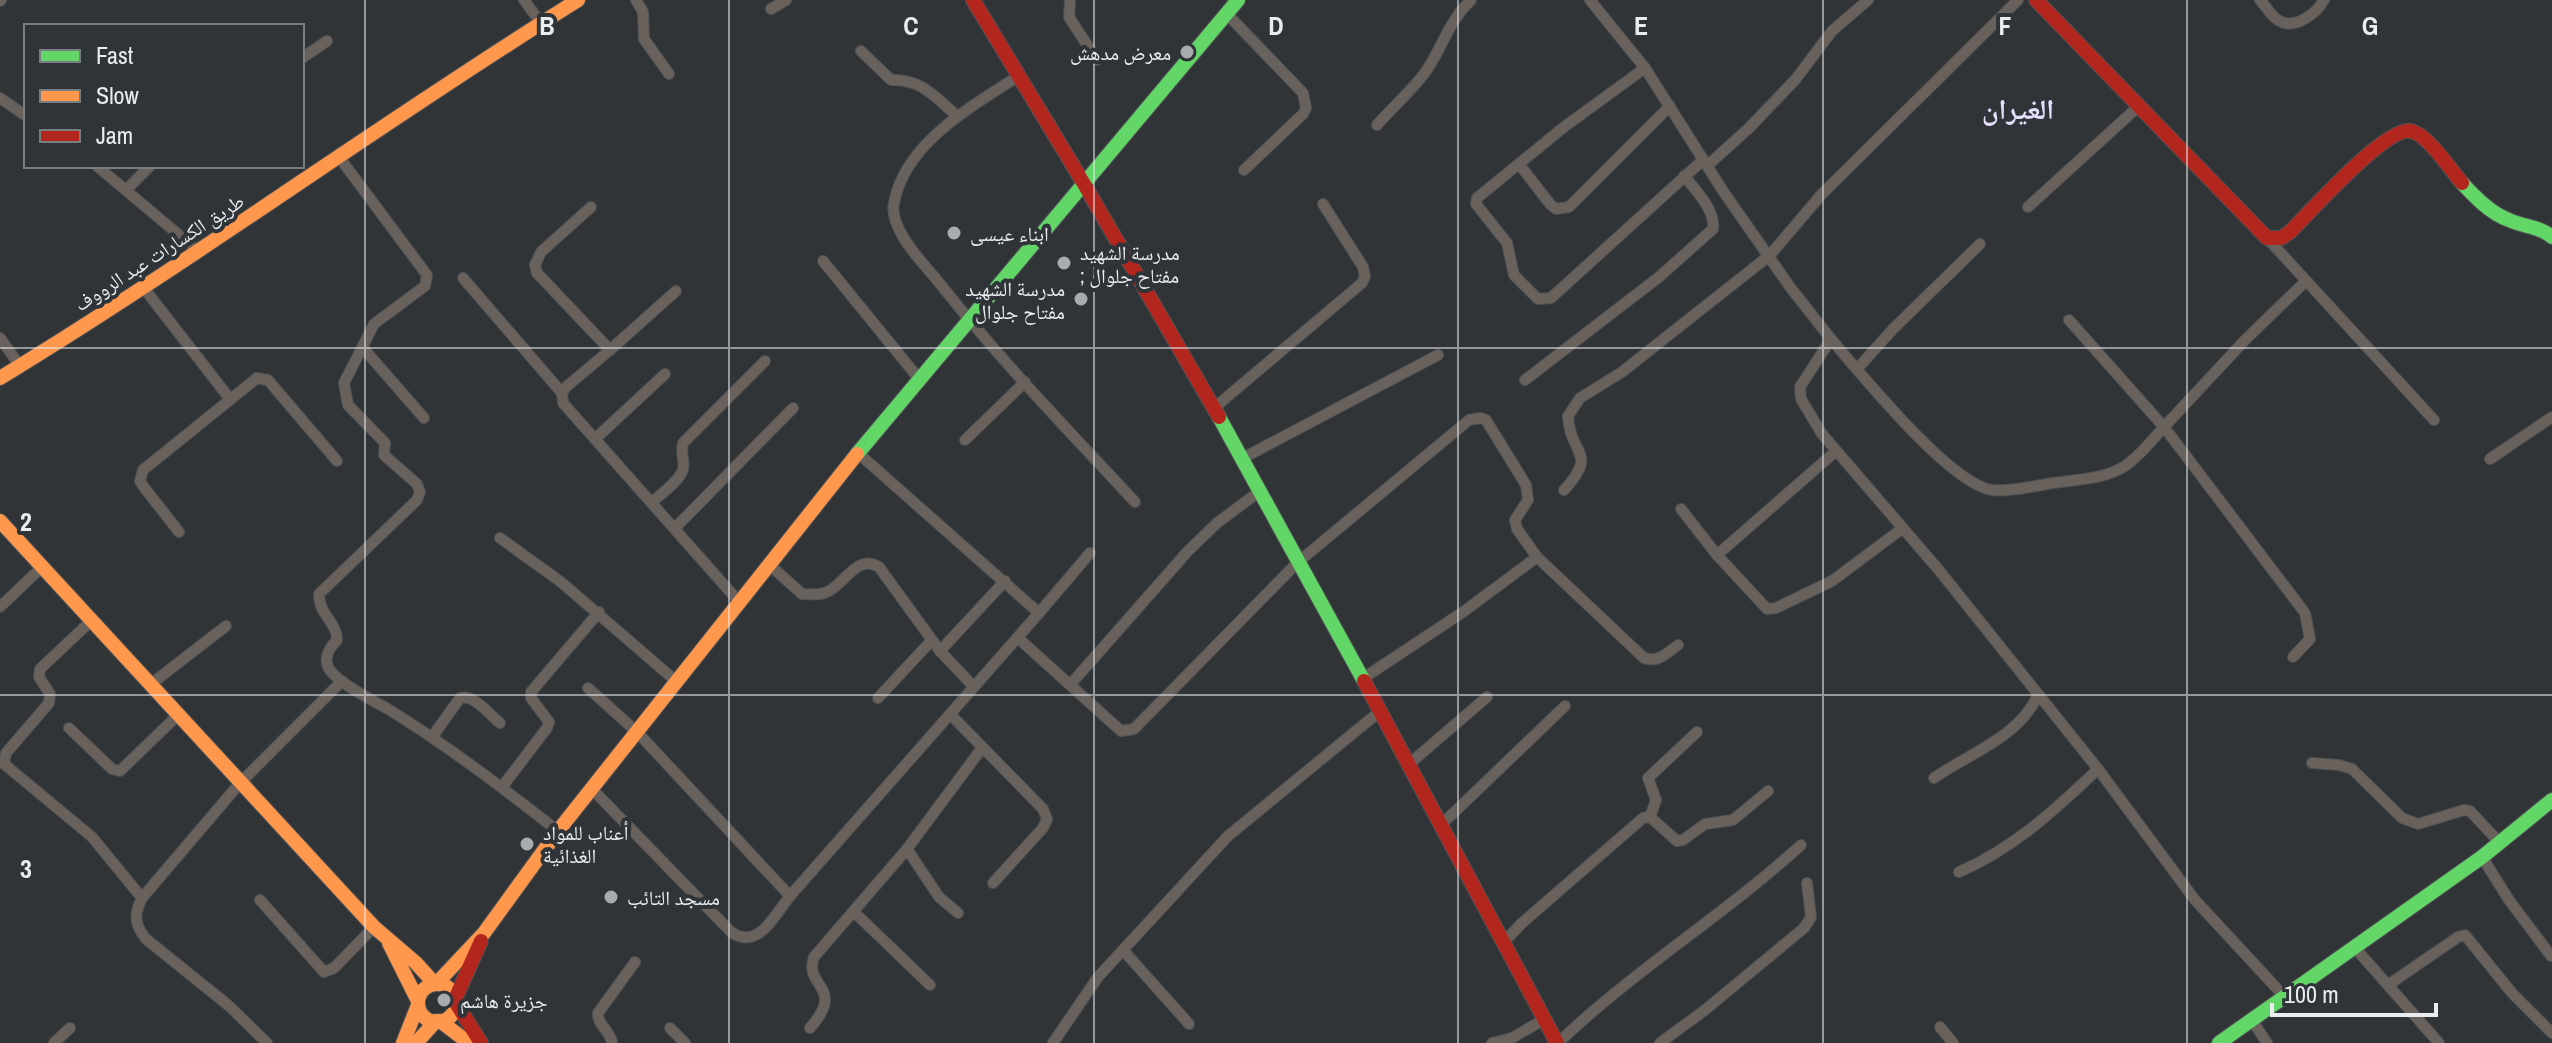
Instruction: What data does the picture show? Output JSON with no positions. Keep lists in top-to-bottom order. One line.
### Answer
{"streets":{"street":["طريق الكسارات عبد الرووف"]},"districts":["الغيران"],"places":["معرض مدهش","ابناء عيسى","مدرسة الشهيد ; مفتاح جلوال","مدرسة الشهيد مفتاح جلوال","أعناب للمواد الغذائية","مسجد التائب","جزيرة هاشم"],"legend":["Fast","Slow","Jam"],"scale_bar":"100 m","grid":{"columns":["B","C","D","E","F","G"],"rows":["2","3"]}}
